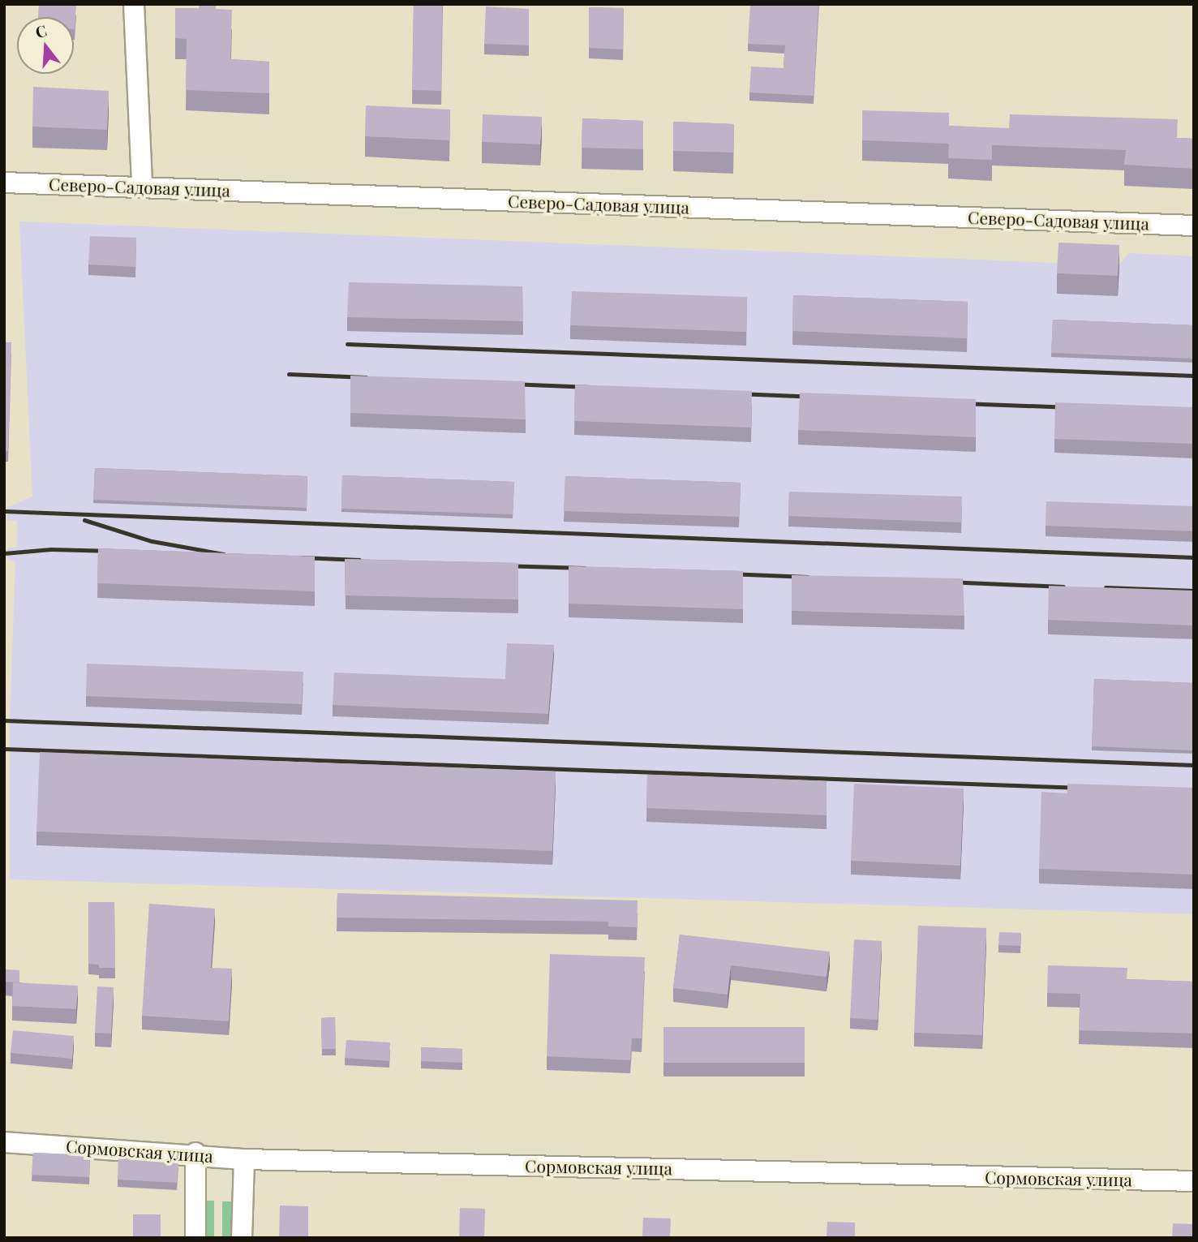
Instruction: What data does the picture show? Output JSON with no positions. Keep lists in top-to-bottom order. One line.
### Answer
{"streets":{"street":["Северо-Садовая улица","Сормовская улица"]},"north":"top"}
